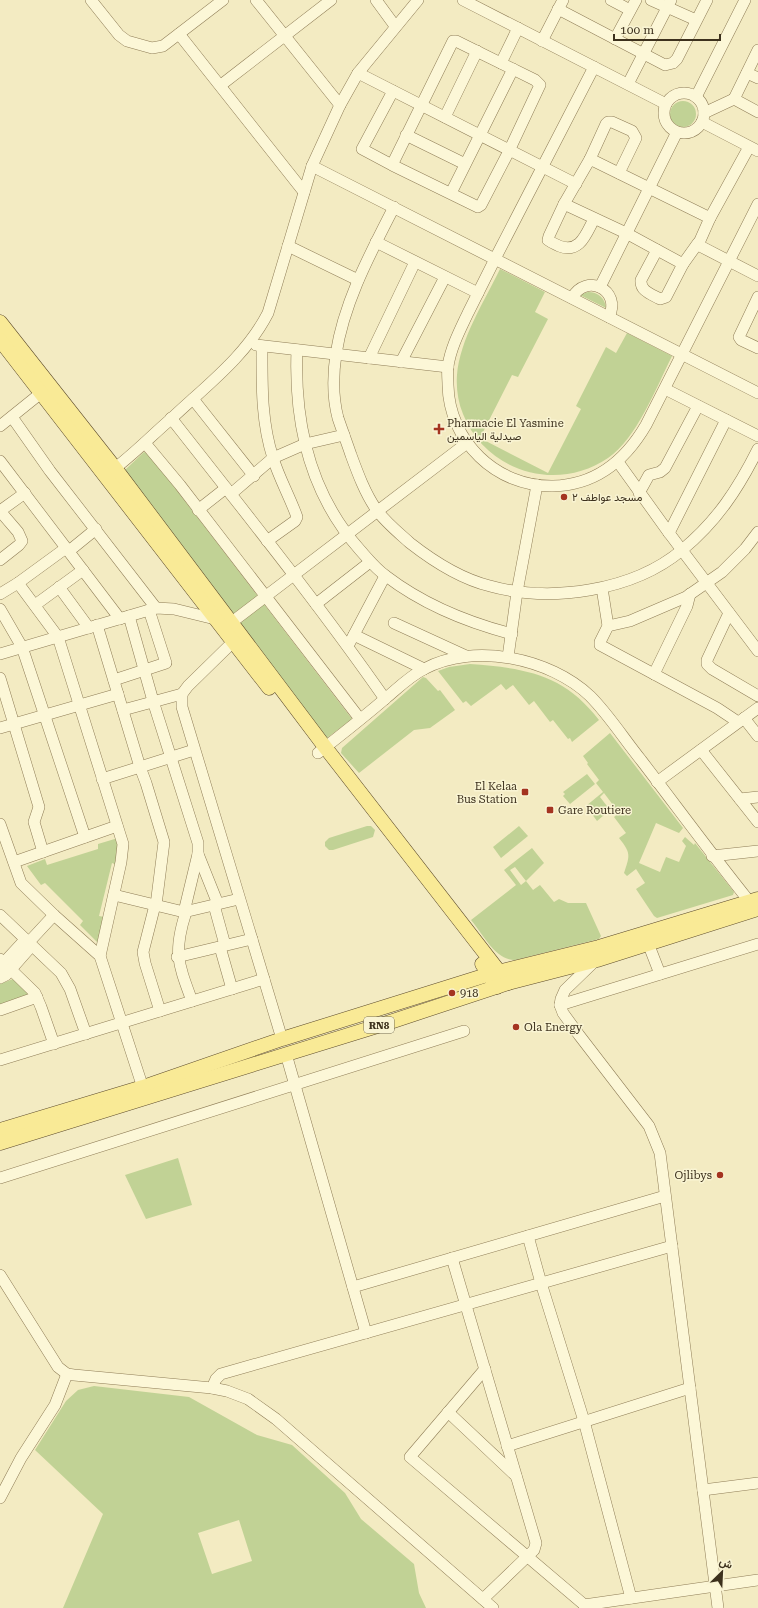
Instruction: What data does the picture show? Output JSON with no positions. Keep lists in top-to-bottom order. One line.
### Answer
{"streets":{"main road":["RN8"]},"places":{"health":["Pharmacie El Yasmine صيدلية الياسمين"],"other":["مسجد عواطف ٢","918","Ola Energy","Ojlibys"],"transit":["El Kelaa Bus Station","Gare Routiere"]},"scale_bar":"100 m","north":"top right"}
